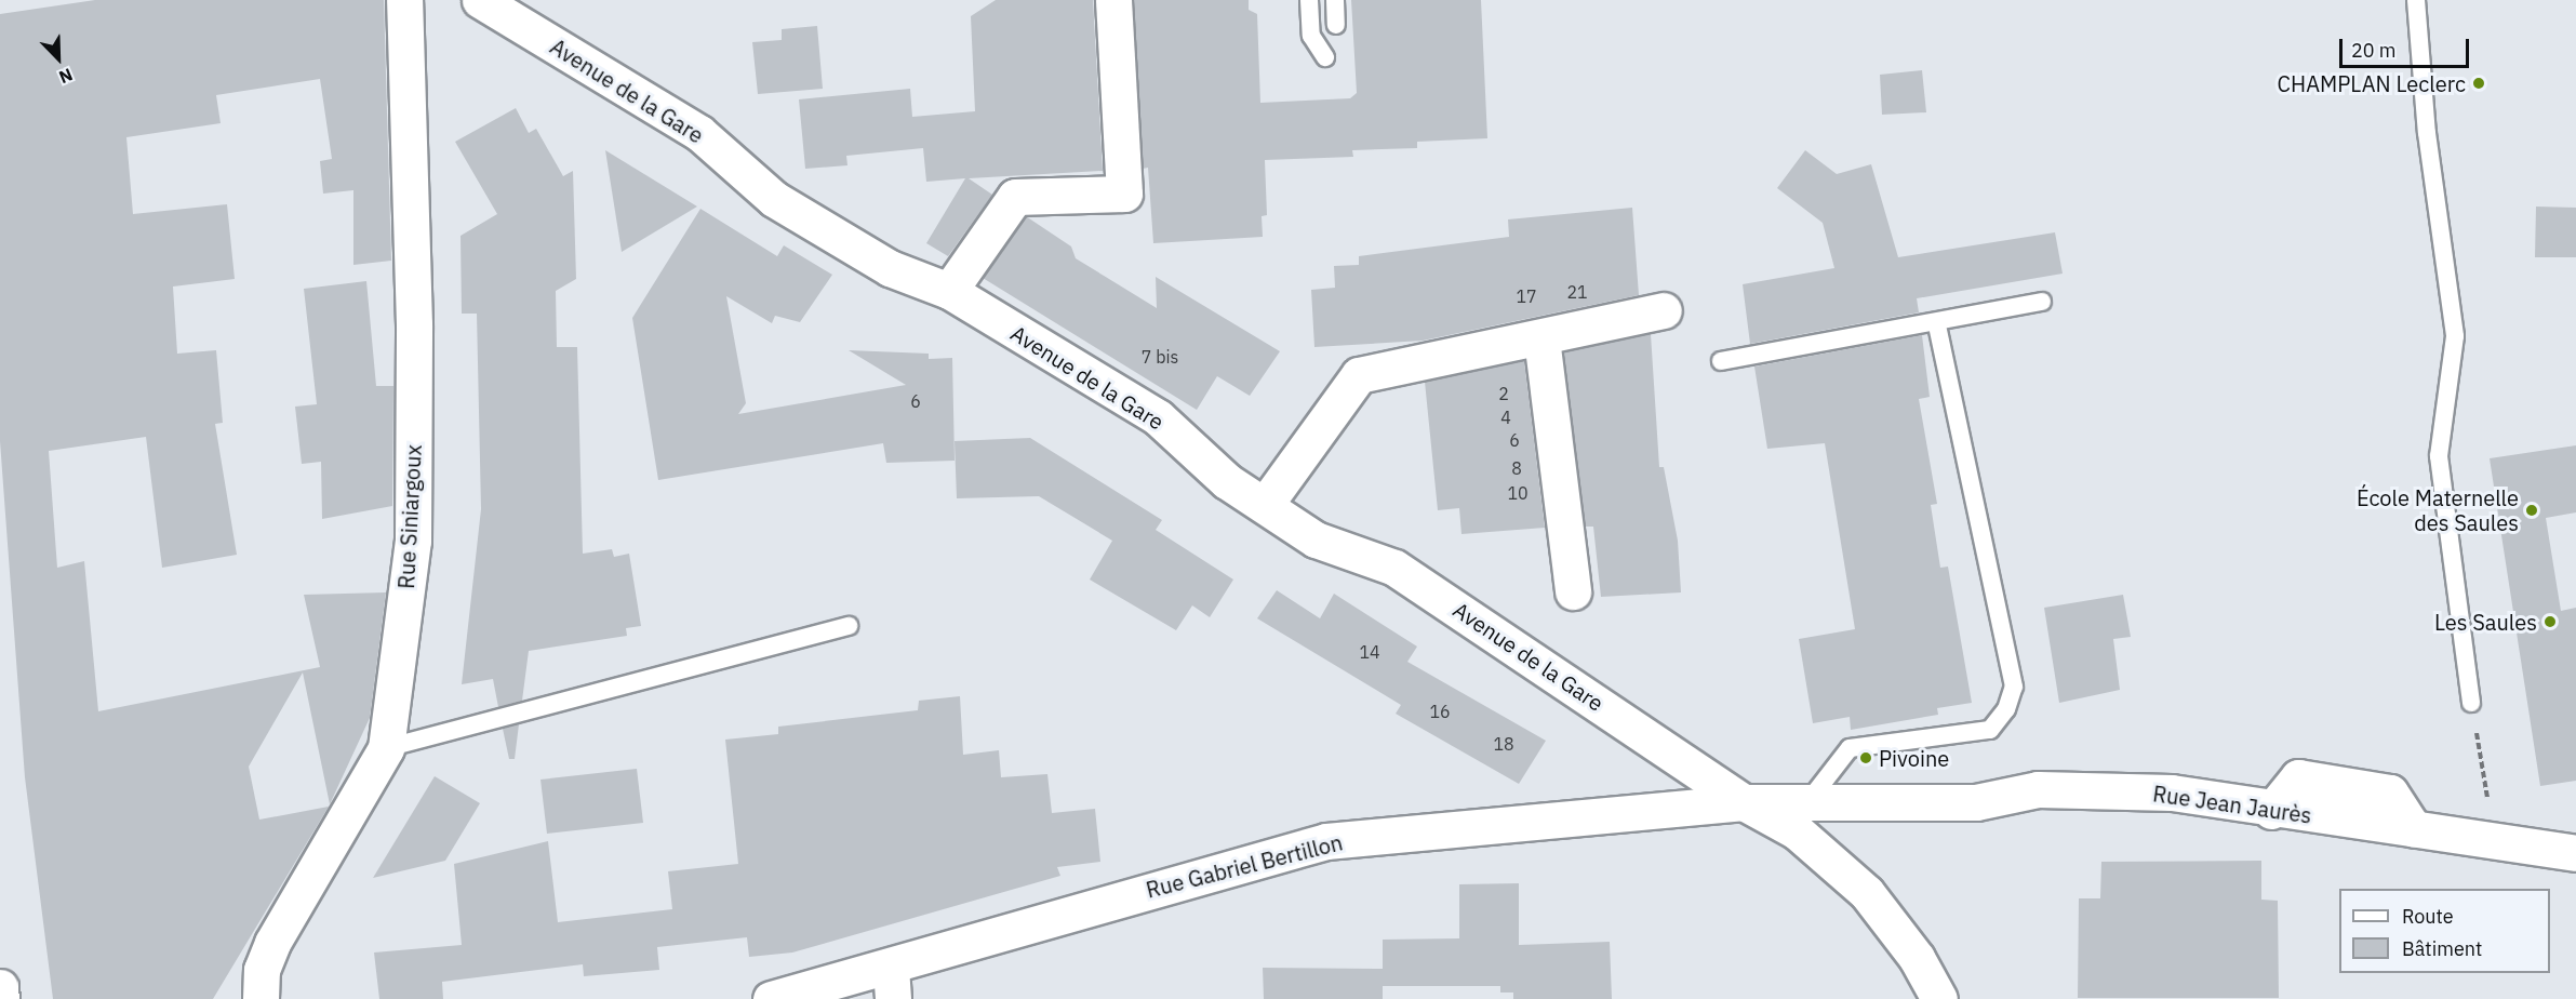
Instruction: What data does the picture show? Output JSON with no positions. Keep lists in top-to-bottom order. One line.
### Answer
{"streets":{"street":["Avenue de la Gare","Rue Siniargoux","Rue Jean Jaurès","Rue Gabriel Bertillon"]},"crossings":[["Avenue de la Gare","Rue Gabriel Bertillon"],["Rue Jean Jaurès","Rue Gabriel Bertillon"]],"places":["CHAMPLAN Leclerc","École Maternelle des Saules","Les Saules","Pivoine"],"house_numbers":["21","17","7 bis","2","6","4","6","8","10","14","16","18"],"legend":["Route","Bâtiment"],"scale_bar":"20 m","north":"bottom right"}
